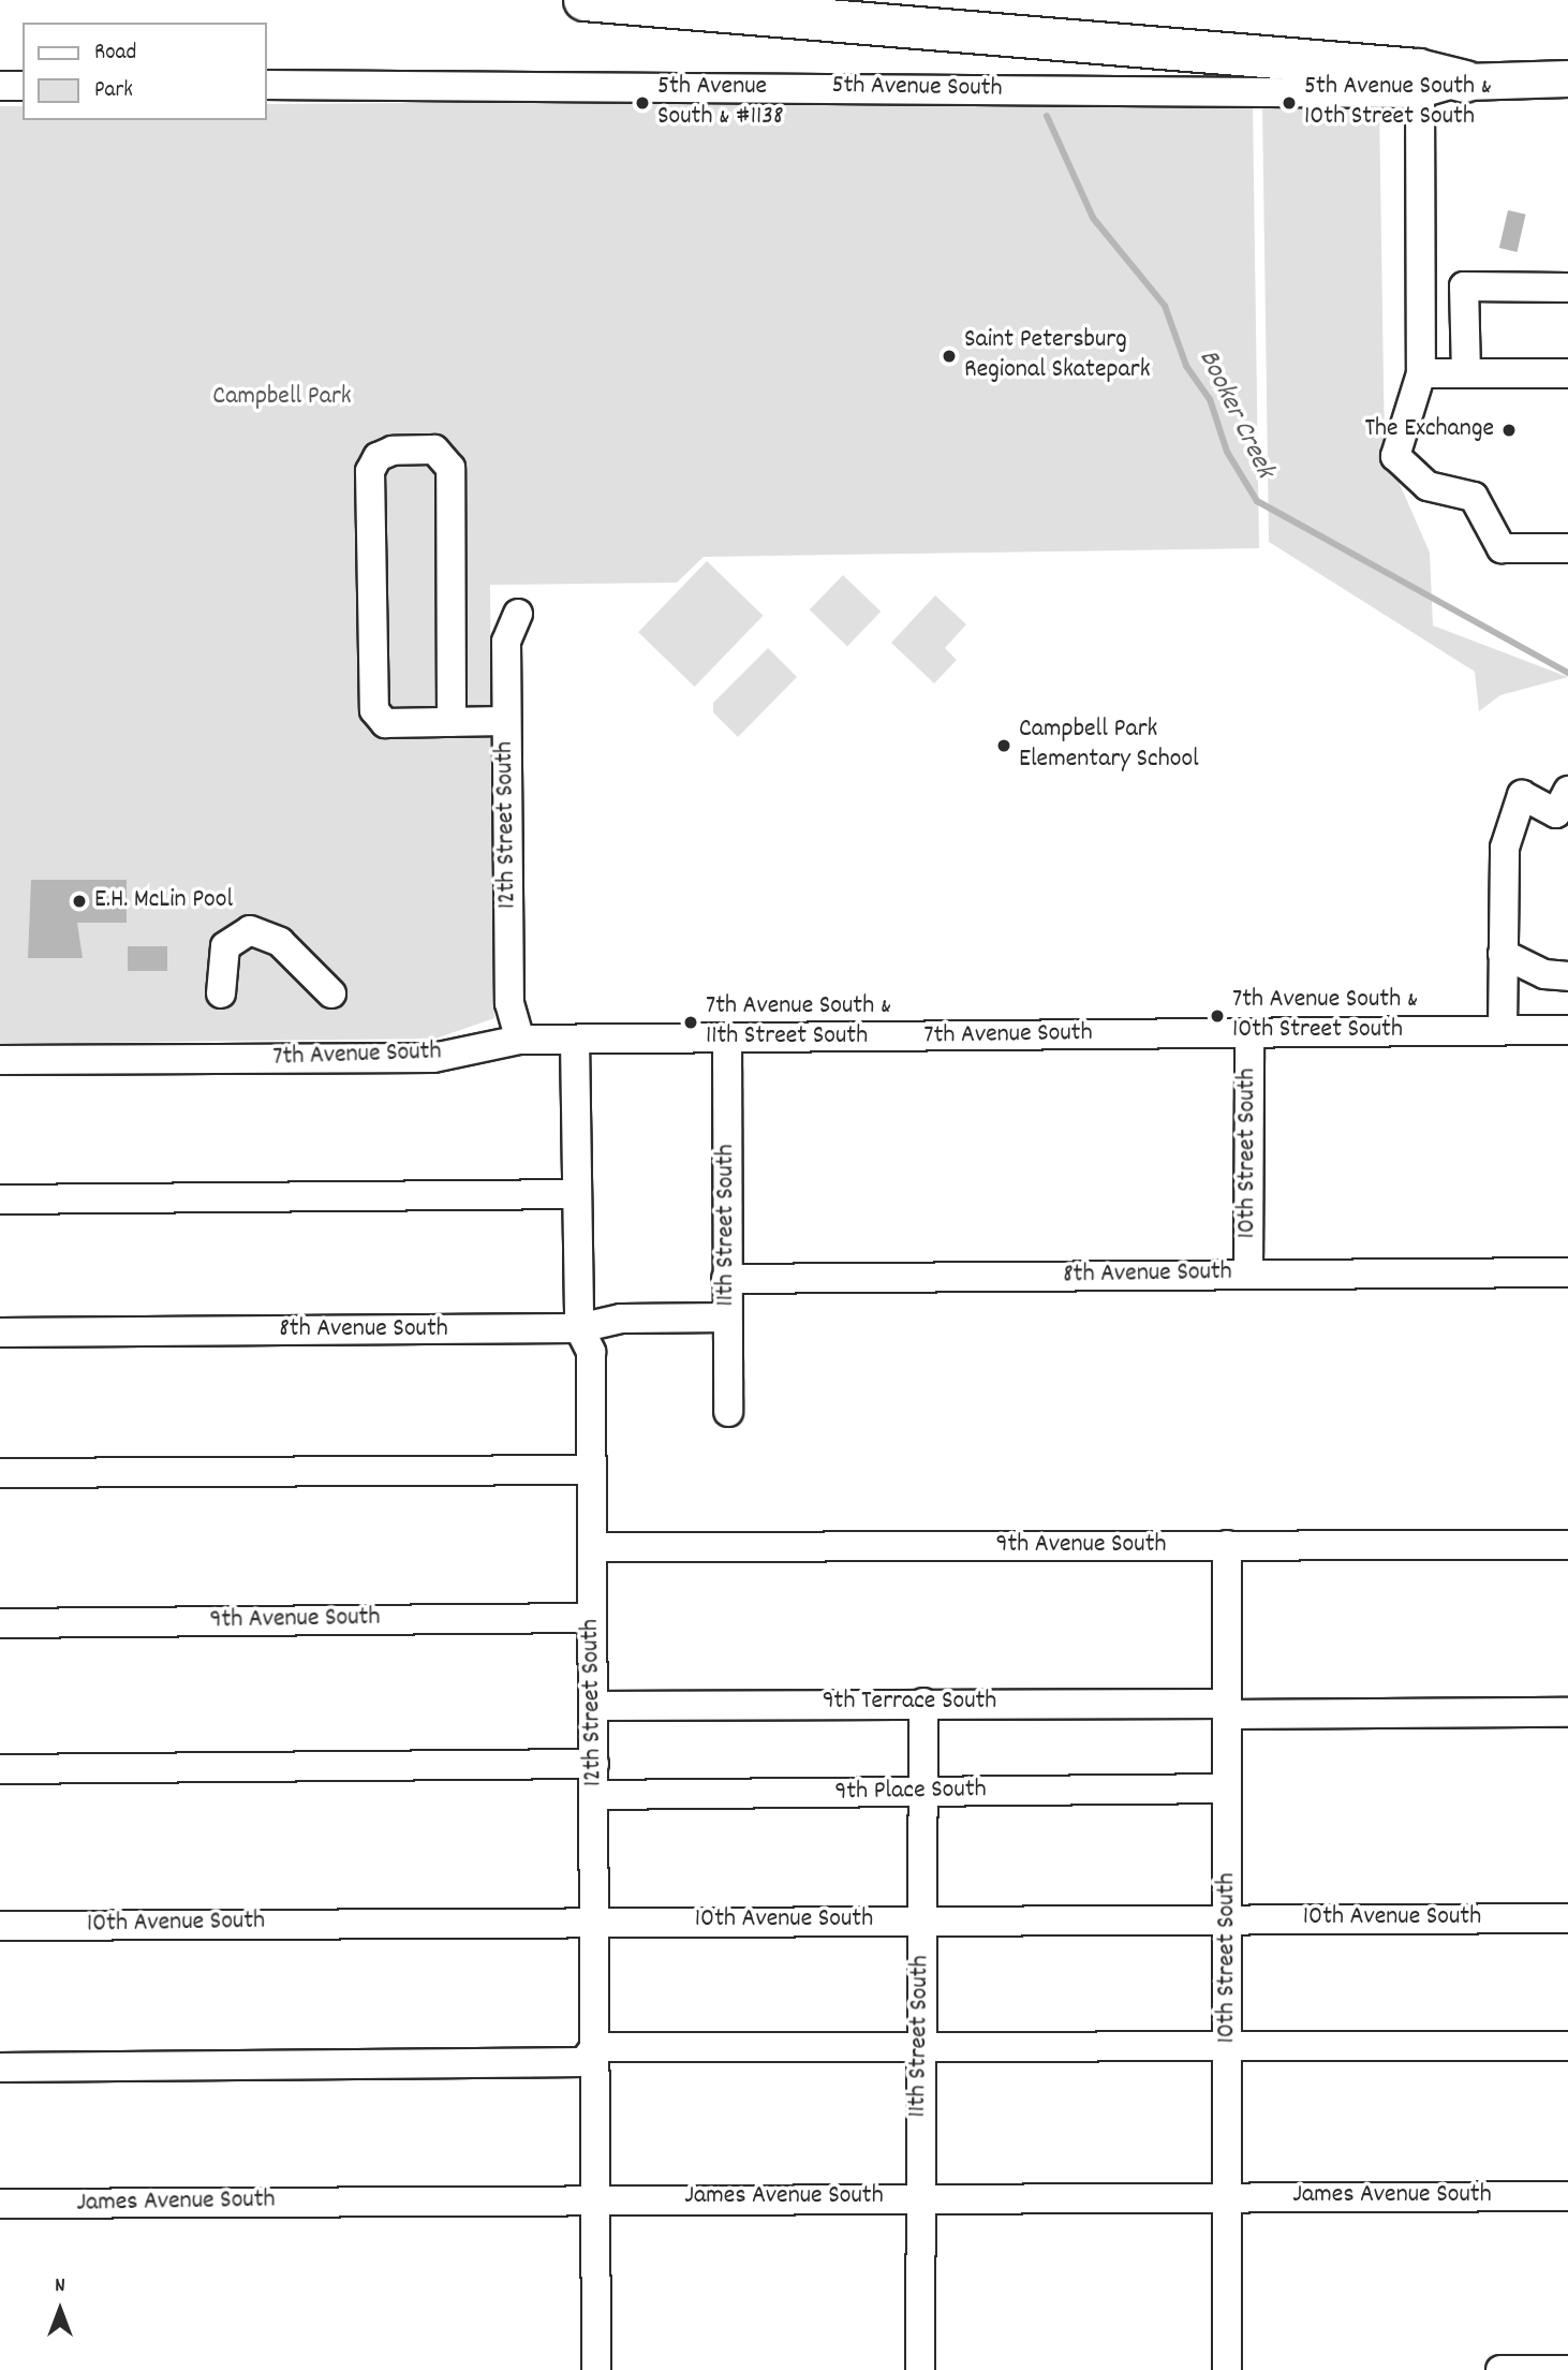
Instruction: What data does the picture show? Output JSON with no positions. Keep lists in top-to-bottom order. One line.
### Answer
{"streets":{"main road":["5th Avenue South"],"street":["12th Street South","7th Avenue South","10th Street South","11th Street South","8th Avenue South","9th Avenue South","9th Terrace South","9th Place South","10th Avenue South","James Avenue South"]},"crossings":[["12th Street South","7th Avenue South"],["12th Street South","8th Avenue South"],["12th Street South","9th Avenue South"],["12th Street South","9th Terrace South"],["12th Street South","9th Place South"],["12th Street South","10th Avenue South"],["12th Street South","James Avenue South"],["7th Avenue South","10th Street South"],["7th Avenue South","11th Street South"],["10th Street South","8th Avenue South"],["10th Street South","9th Avenue South"],["10th Street South","9th Terrace South"],["10th Street South","9th Place South"],["10th Street South","10th Avenue South"],["10th Street South","James Avenue South"],["11th Street South","8th Avenue South"],["11th Street South","9th Terrace South"],["11th Street South","9th Place South"],["11th Street South","10th Avenue South"],["11th Street South","James Avenue South"]],"water":["Booker Creek"],"parks":["Campbell Park"],"places":["5th Avenue South & #1138","5th Avenue South & 10th Street South","Saint Petersburg Regional Skatepark","The Exchange","Campbell Park Elementary School","E.H. McLin Pool","7th Avenue South & 10th Street South","7th Avenue South & 11th Street South"],"legend":["Road","Park"],"north":"top"}
